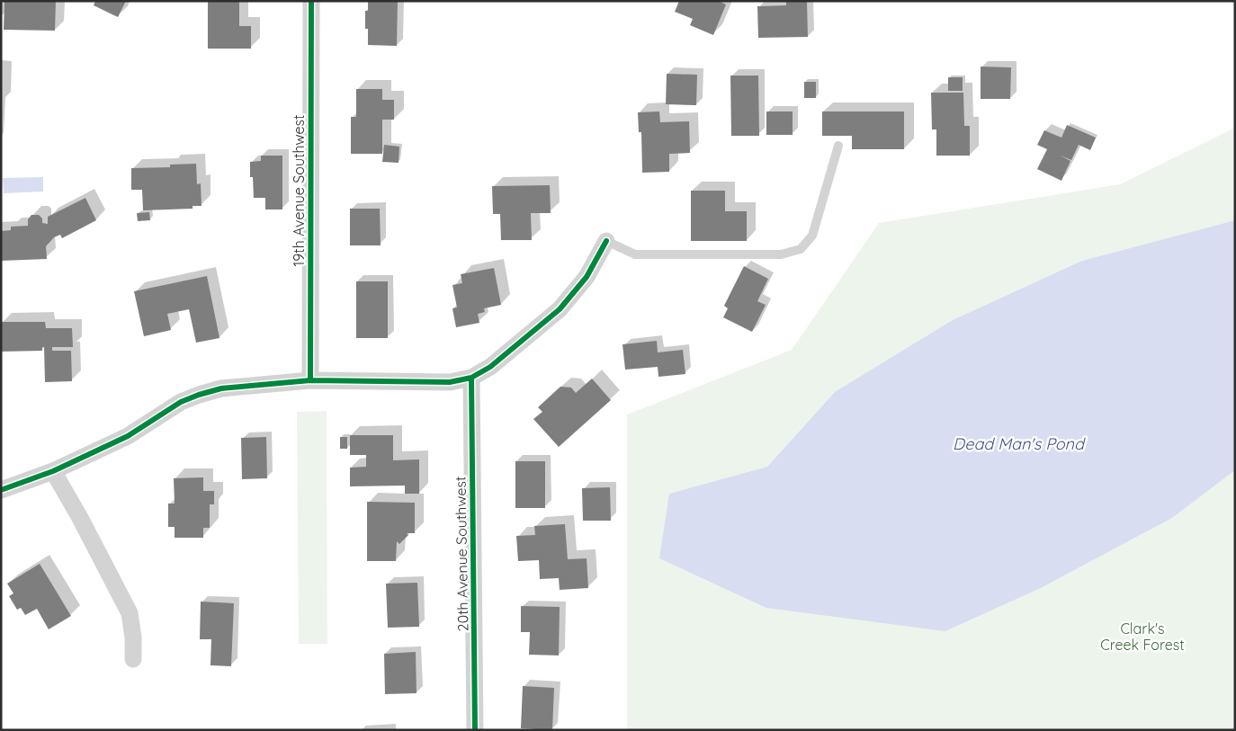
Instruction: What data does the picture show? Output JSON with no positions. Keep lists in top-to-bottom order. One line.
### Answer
{"streets":{"street":["19th Avenue Southwest","20th Avenue Southwest"]},"water":["Dead Man's Pond"],"parks":["Clark's Creek Forest"]}
